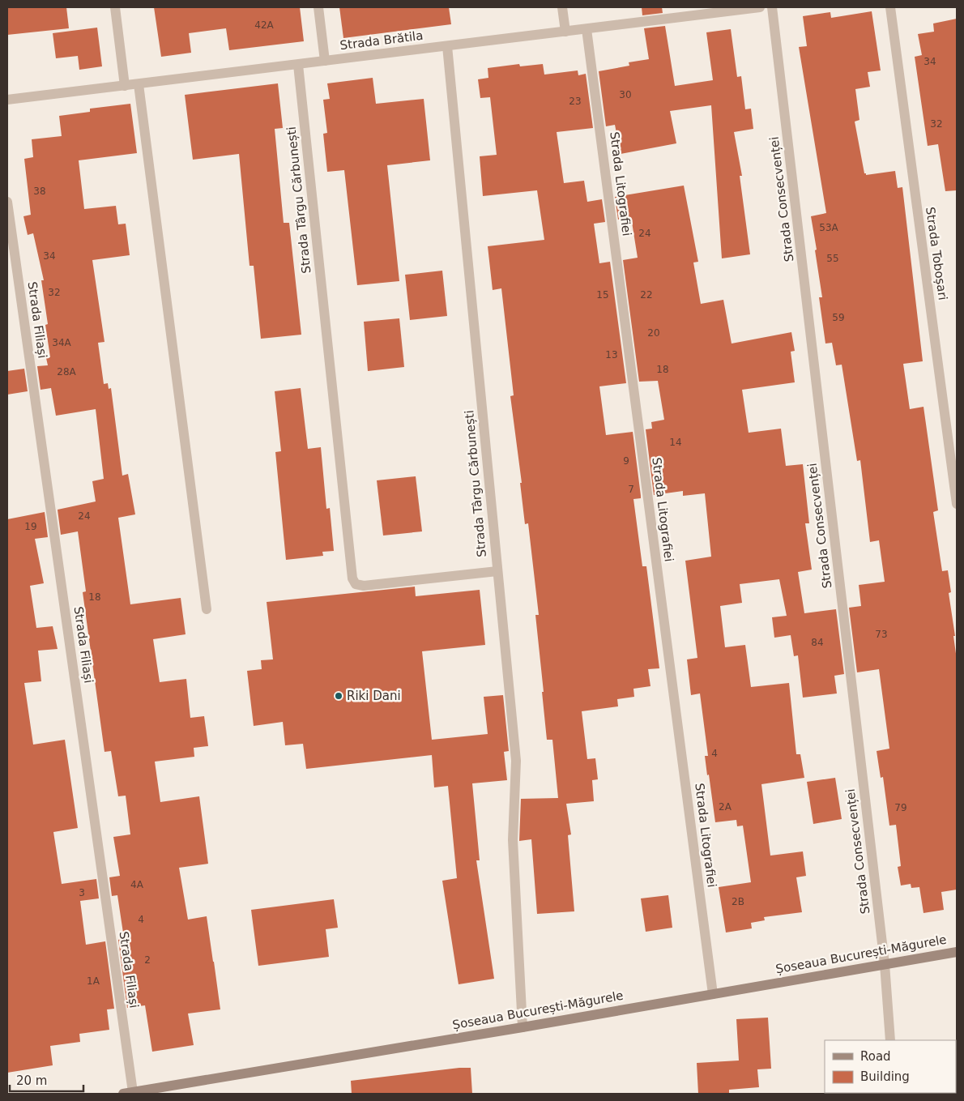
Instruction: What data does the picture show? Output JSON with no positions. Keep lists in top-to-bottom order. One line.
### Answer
{"streets":{"main road":["Șoseaua București-Măgurele"],"street":["Strada Brătila","Strada Litografiei","Strada Consecvenței","Strada Târgu Cărbunești","Strada Toboșari","Strada Filiași"]},"crossings":[["Strada Brătila","Strada Litografiei"],["Strada Brătila","Strada Târgu Cărbunești"],["Strada Litografiei","Șoseaua București-Măgurele"],["Strada Consecvenței","Șoseaua București-Măgurele"],["Strada Filiași","Șoseaua București-Măgurele"]],"places":["Riki Dani"],"house_numbers":["42A","34","30","23","32","38","53A","24","34","55","32","15","22","59","20","34A","13","18","28A","14","9","7","24","19","18","73","84","4","2A","79","4A","3","2B","4","2","1A"],"legend":["Road","Building"],"scale_bar":"20 m"}
